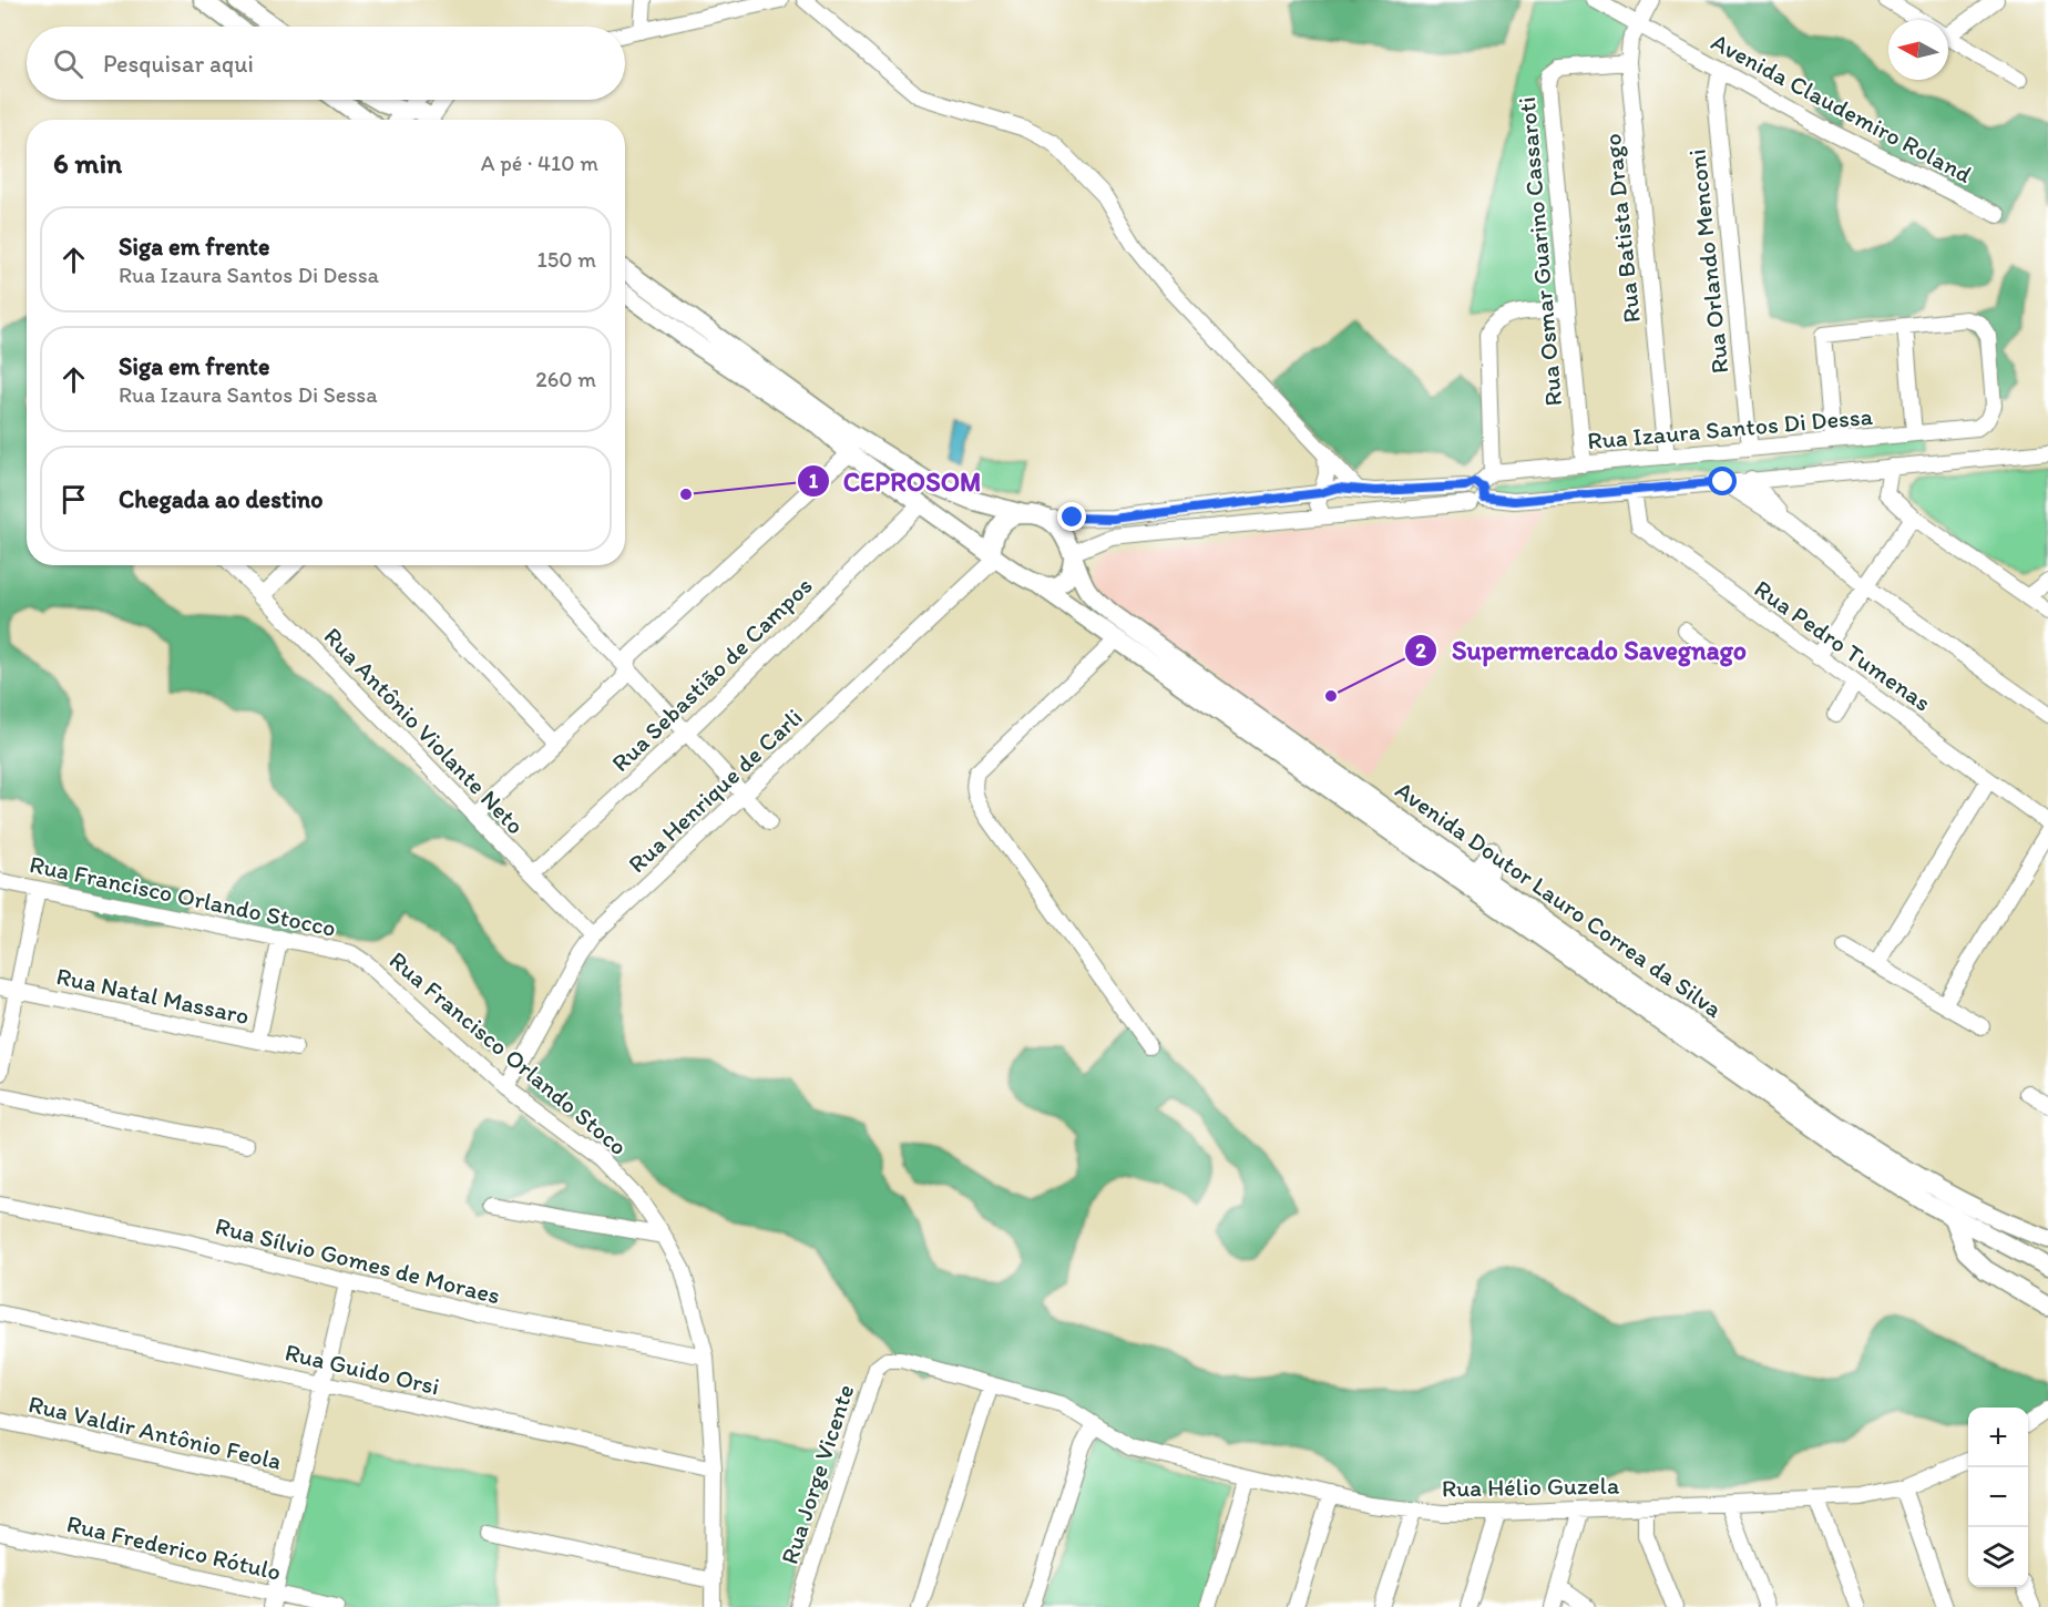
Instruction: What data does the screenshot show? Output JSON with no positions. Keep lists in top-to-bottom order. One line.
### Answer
{"streets":{"main road":["Avenida Doutor Lauro Correa da Silva"],"street":["Avenida Claudemiro Roland","Rua Batista Drago","Rua Osmar Guarino Cassaroti","Rua Orlando Menconi","Rua Izaura Santos Di Dessa","Rua Pedro Tumenas","Rua Sebastião de Campos","Rua Antônio Violante Neto","Rua Henrique de Carli","Rua Francisco Orlando Stocco","Rua Natal Massaro","Rua Francisco Orlando Stoco","Rua Sílvio Gomes de Moraes","Rua Guido Orsi","Rua Valdir Antônio Feola","Rua Jorge Vicente","Rua Hélio Guzela","Rua Frederico Rótulo"]},"crossings":[["Avenida Claudemiro Roland","Rua Batista Drago"],["Avenida Claudemiro Roland","Rua Orlando Menconi"],["Rua Batista Drago","Rua Osmar Guarino Cassaroti"],["Rua Batista Drago","Rua Izaura Santos Di Dessa"],["Rua Osmar Guarino Cassaroti","Rua Izaura Santos Di Dessa"],["Rua Orlando Menconi","Rua Izaura Santos Di Dessa"],["Rua Sebastião de Campos","Rua Antônio Violante Neto"],["Rua Antônio Violante Neto","Rua Henrique de Carli"],["Rua Henrique de Carli","Avenida Doutor Lauro Correa da Silva"],["Rua Henrique de Carli","Rua Francisco Orlando Stoco"],["Rua Francisco Orlando Stocco","Rua Francisco Orlando Stoco"],["Rua Francisco Orlando Stoco","Rua Sílvio Gomes de Moraes"],["Rua Francisco Orlando Stoco","Rua Guido Orsi"],["Rua Jorge Vicente","Rua Hélio Guzela"]],"places":["CEPROSOM","Supermercado Savegnago"],"north":"left","page":{"search":"Pesquisar aqui","heading":["6 min","A pé · 410 m"],"list":[["Siga em frente","Rua Izaura Santos Di Dessa","150 m"],["Siga em frente","Rua Izaura Santos Di Sessa","260 m"],"Chegada ao destino"],"map_buttons":["+","−"]}}
